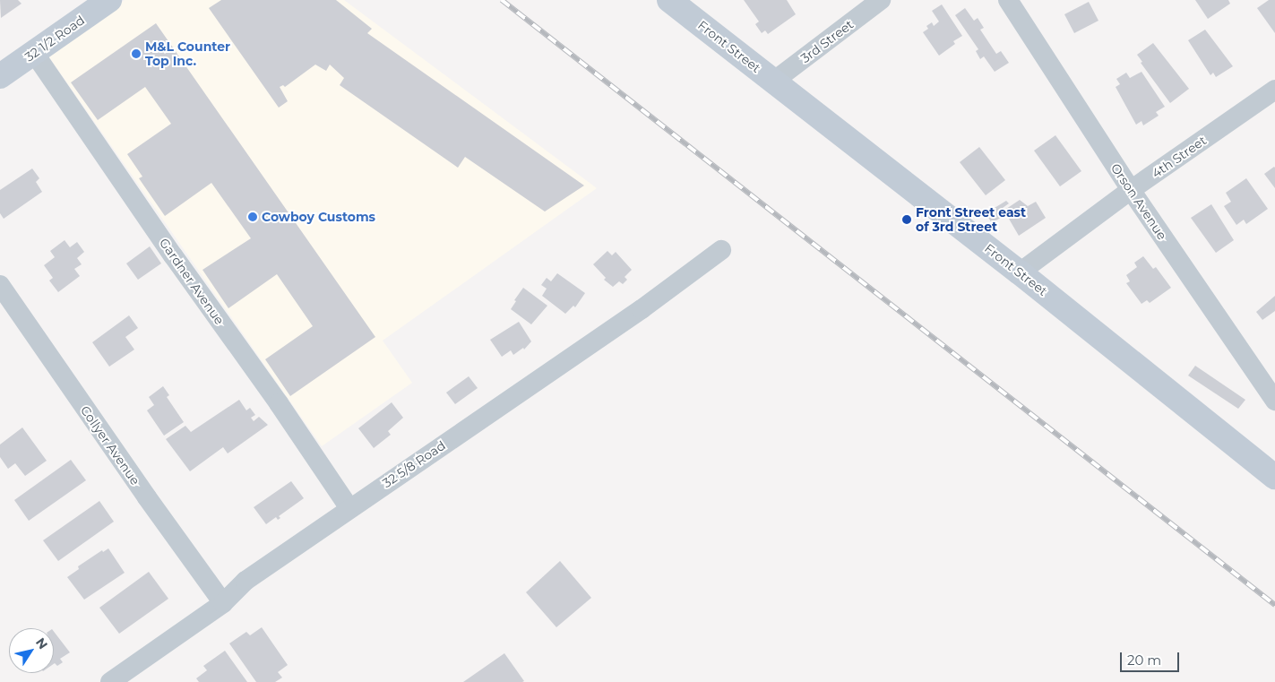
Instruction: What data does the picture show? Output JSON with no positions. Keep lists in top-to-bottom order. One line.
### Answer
{"streets":{"street":["32 1/2 Road","3rd Street","Front Street","4th Street","Orson Avenue","Gardner Avenue","Collyer Avenue","32 5/8 Road"]},"crossings":[["32 1/2 Road","Gardner Avenue"],["3rd Street","Front Street"],["Front Street","4th Street"],["4th Street","Orson Avenue"],["Gardner Avenue","32 5/8 Road"],["Collyer Avenue","32 5/8 Road"]],"places":["M&L Counter Top Inc.","Cowboy Customs","Front Street east of 3rd Street"],"scale_bar":"20 m","north":"top right"}
